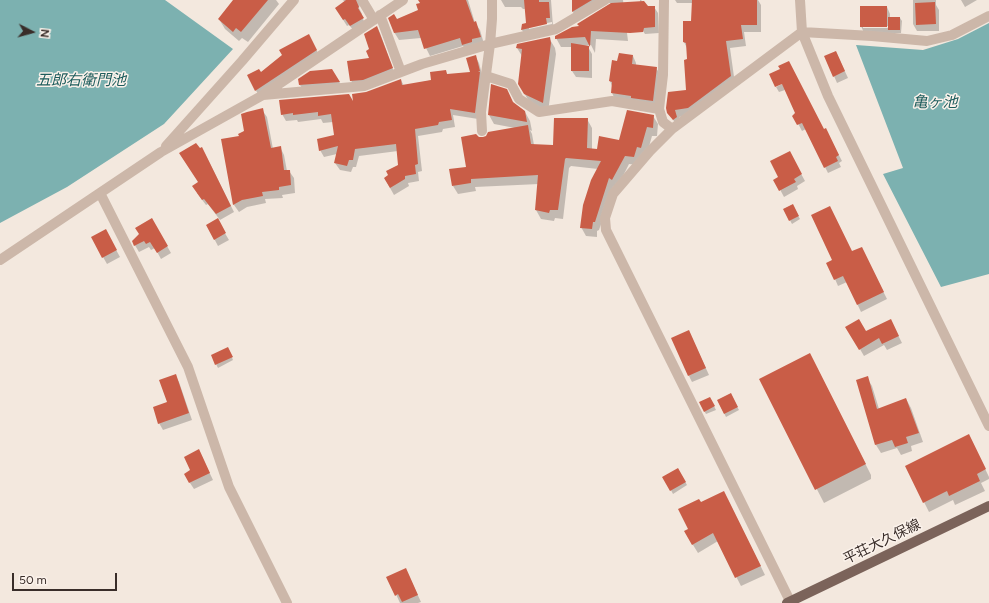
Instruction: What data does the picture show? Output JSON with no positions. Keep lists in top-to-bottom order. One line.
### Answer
{"streets":{"main road":["平荘大久保線"]},"water":["五郎右衛門池","亀ヶ池"],"scale_bar":"50 m","north":"right"}
